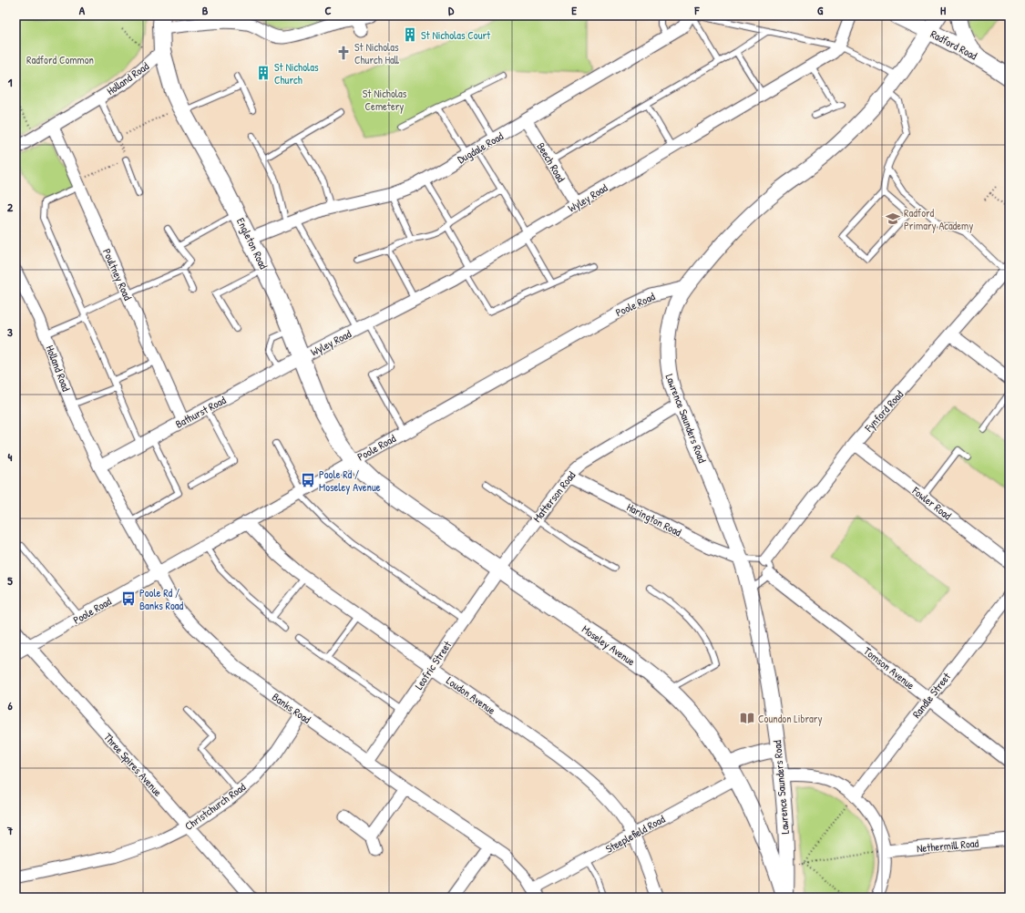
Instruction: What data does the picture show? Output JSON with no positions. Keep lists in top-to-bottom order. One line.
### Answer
{"streets":{"main road":["Radford Road","Engleton Road","Moseley Avenue"],"street":["Holland Road","Dugdale Road","Beech Road","Wyley Road","Poultney Road","Poole Road","Fynford Road","Bathurst Road","Lawrence Saunders Road","Matterson Road","Fowler Road","Harington Road","Leofric Street","Tomson Avenue","Loudon Avenue","Randle Street","Banks Road","Three Spires Avenue","Christchurch Road","Steeplefield Road","Nethermill Road"]},"crossings":[["Radford Road","Lawrence Saunders Road"],["Holland Road","Engleton Road"],["Holland Road","Poultney Road"],["Holland Road","Bathurst Road"],["Holland Road","Banks Road"],["Dugdale Road","Beech Road"],["Dugdale Road","Engleton Road"],["Beech Road","Wyley Road"],["Wyley Road","Engleton Road"],["Wyley Road","Bathurst Road"],["Engleton Road","Poole Road"],["Engleton Road","Bathurst Road"],["Engleton Road","Moseley Avenue"],["Poultney Road","Bathurst Road"],["Poole Road","Lawrence Saunders Road"],["Poole Road","Moseley Avenue"],["Poole Road","Loudon Avenue"],["Poole Road","Banks Road"],["Poole Road","Three Spires Avenue"],["Fynford Road","Fowler Road"],["Bathurst Road","Banks Road"],["Lawrence Saunders Road","Matterson Road"],["Lawrence Saunders Road","Harington Road"],["Lawrence Saunders Road","Moseley Avenue"],["Matterson Road","Harington Road"],["Matterson Road","Moseley Avenue"],["Matterson Road","Leofric Street"],["Moseley Avenue","Leofric Street"],["Moseley Avenue","Steeplefield Road"],["Leofric Street","Loudon Avenue"],["Leofric Street","Banks Road"],["Tomson Avenue","Randle Street"],["Loudon Avenue","Steeplefield Road"],["Banks Road","Christchurch Road"],["Banks Road","Steeplefield Road"],["Three Spires Avenue","Christchurch Road"]],"parks":["Radford Common","St Nicholas Cemetery"],"places":{"building":["St Nicholas Court","St Nicholas Church"],"church":["St Nicholas Church Hall"],"school or university":["Radford Primary Academy"],"bus stop":["Poole Rd / Moseley Avenue","Poole Rd / Banks Road"],"library":["Coundon Library"]},"grid":{"columns":["A","B","C","D","E","F","G","H"],"rows":["1","2","3","4","5","6","7"]}}
